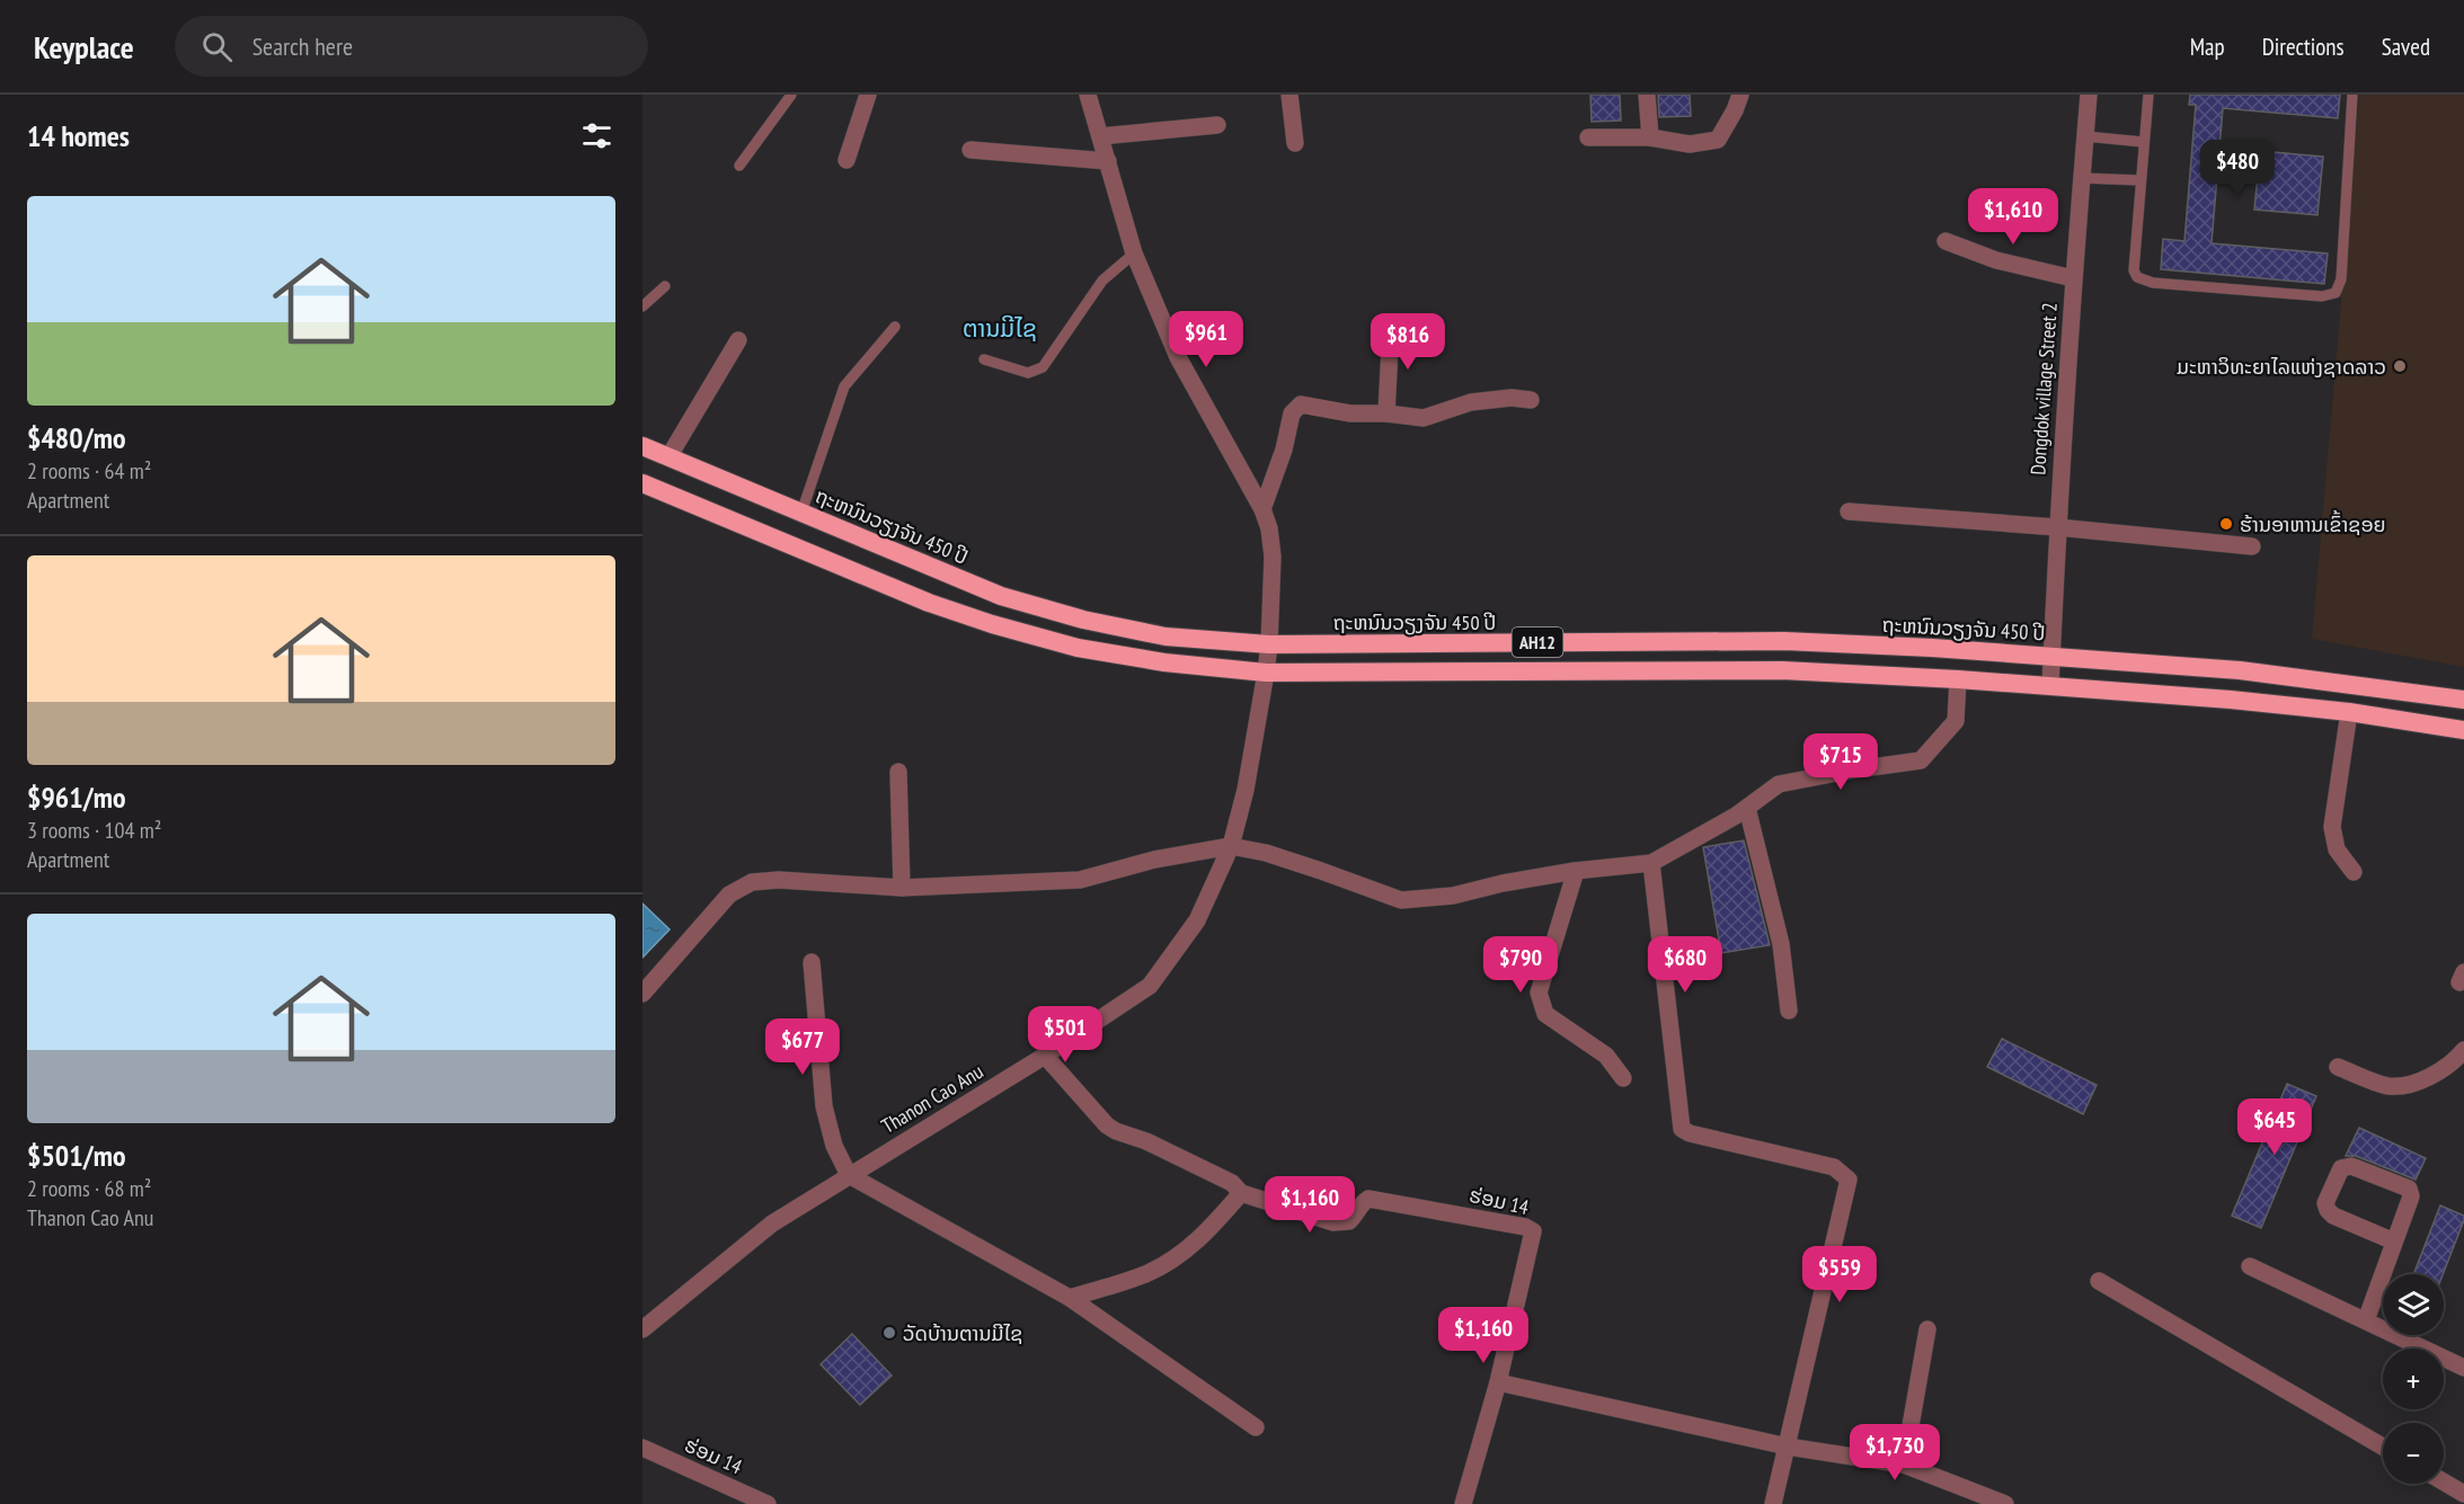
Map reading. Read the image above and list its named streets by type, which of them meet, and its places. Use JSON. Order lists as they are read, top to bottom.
{
  "streets": {
    "highway": ["ຖະຫນົນວຽງຈັນ 450 ປີ", "AH12"],
    "street": ["Dongdok village Street 2", "Thanon Cao Anu", "ຮ່ອມ 14"]
  },
  "crossings": [
    ["Dongdok village Street 2", "ຖະຫນົນວຽງຈັນ 450 ປີ"],
    ["Dongdok village Street 2", "AH12"],
    ["ຖະຫນົນວຽງຈັນ 450 ປີ", "Thanon Cao Anu"],
    ["AH12", "Thanon Cao Anu"]
  ],
  "districts": ["ຕານມີໄຊ"],
  "places": ["ມະຫາວິທະຍາໄລແຫ່ງຊາດລາວ", "ຮ້ານອາຫານເຂົ້າຊອຍ", "ວັດບ້ານຕານມີໄຊ"],
  "page": {
    "header": "Keyplace",
    "search": "Search here",
    "nav": ["Map", "Directions", "Saved"],
    "heading": "14 homes",
    "price": [
      "$480",
      "$1,610",
      "$961",
      "$816",
      "$715",
      "$790",
      "$680",
      "$501",
      "$677",
      "$645",
      "$1,160",
      "$559",
      "$1,160",
      "$1,730"
    ],
    "list": [
      {
        "name": "$480/mo",
        "note": "2 rooms · 64 m² · Apartment"
      },
      {
        "name": "$961/mo",
        "note": "3 rooms · 104 m² · Apartment"
      },
      {
        "name": "$501/mo",
        "note": "2 rooms · 68 m² · Thanon Cao Anu"
      }
    ],
    "map_buttons": ["+", "−"]
  }
}
